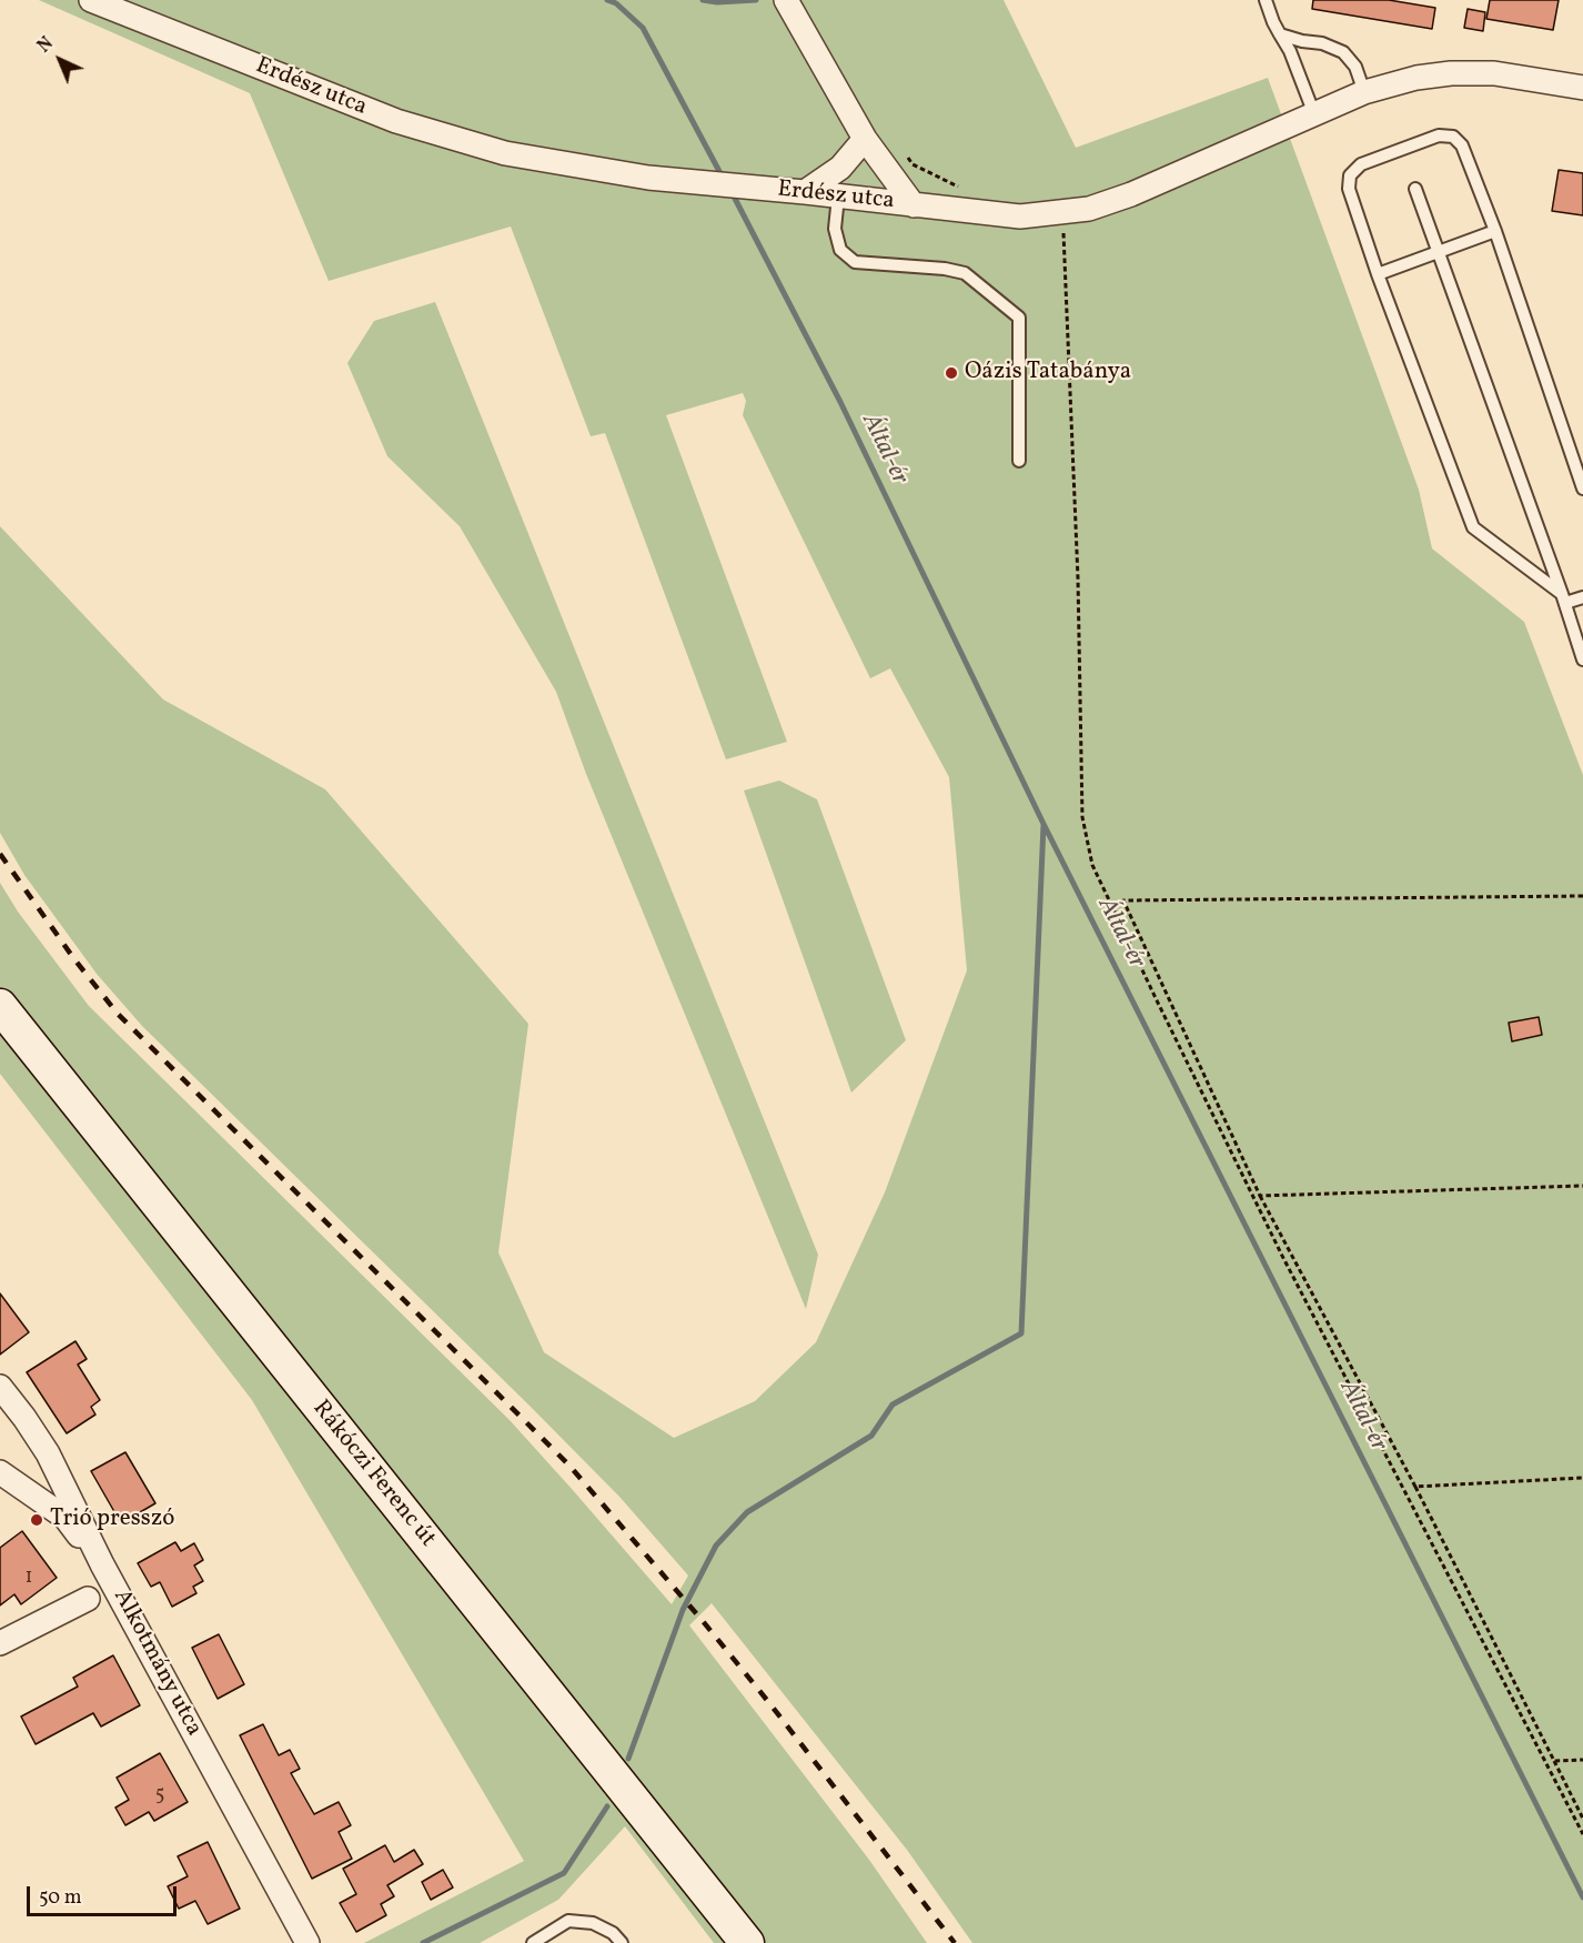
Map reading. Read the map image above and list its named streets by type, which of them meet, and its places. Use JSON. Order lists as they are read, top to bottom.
{
  "streets": {
    "main road": ["Rákóczi Ferenc út"],
    "street": ["Erdész utca", "Alkotmány utca"]
  },
  "water": ["Által-ér"],
  "places": ["Oázis Tatabánya", "Trió presszó"],
  "house_numbers": ["1", "5"],
  "scale_bar": "50 m",
  "north": "top left"
}
